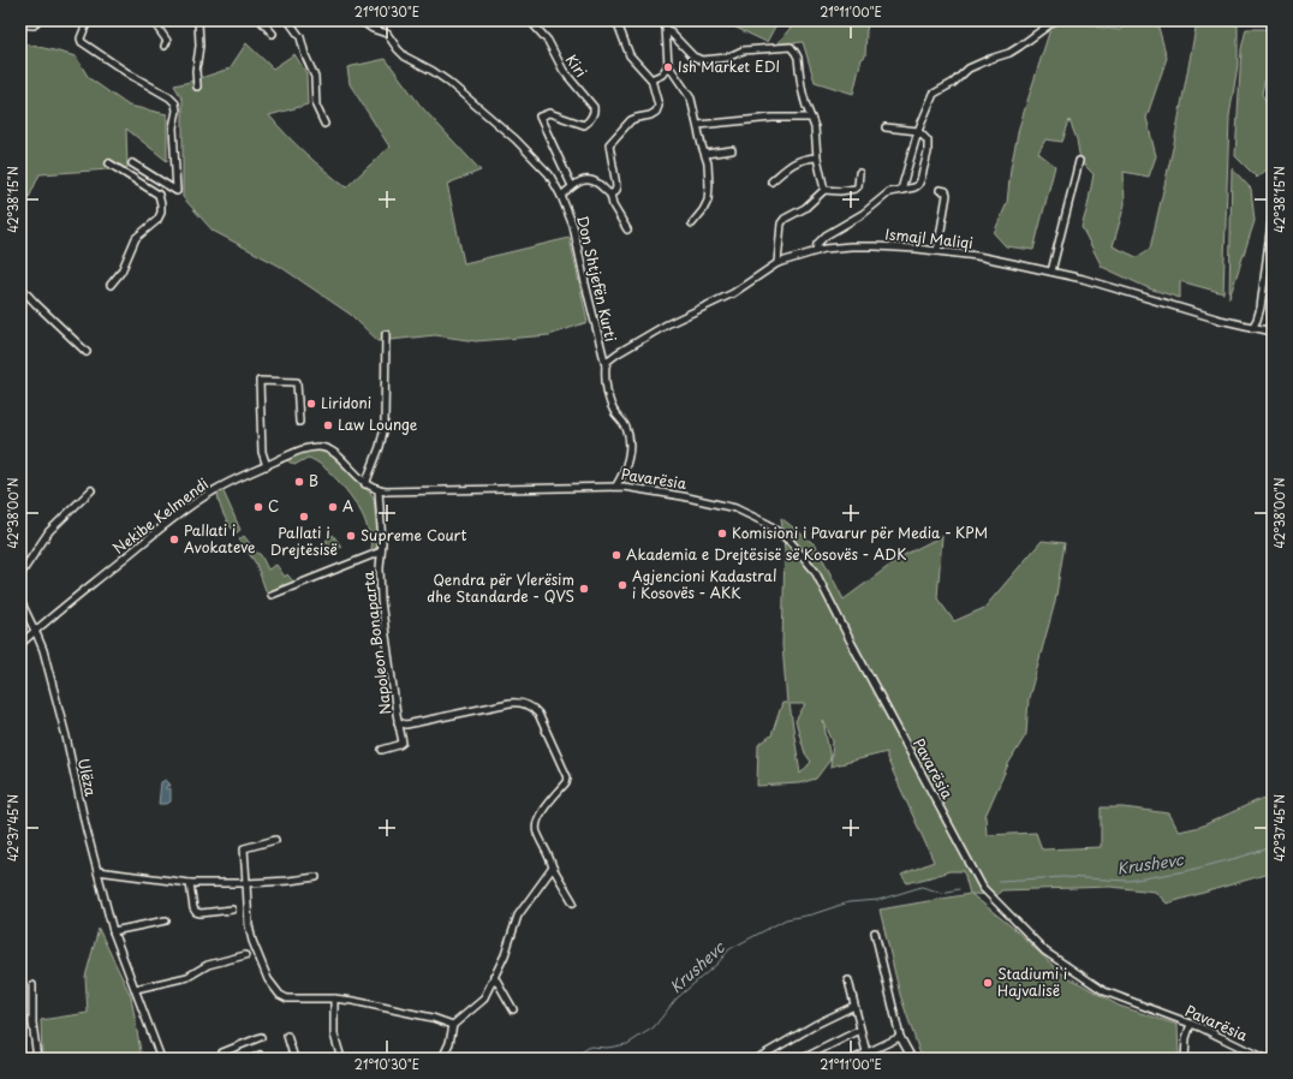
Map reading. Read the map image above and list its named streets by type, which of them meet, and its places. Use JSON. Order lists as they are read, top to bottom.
{
  "streets": {
    "street": [
      "Kiri",
      "Ismajl Maliqi",
      "Don Shtjefën Kurti",
      "Pavarësia",
      "Nekibe Kelmendi",
      "Napoleon Bonaparta",
      "Ulëza"
    ]
  },
  "crossings": [
    ["Ismajl Maliqi", "Don Shtjefën Kurti"],
    ["Don Shtjefën Kurti", "Pavarësia"],
    ["Pavarësia", "Nekibe Kelmendi"],
    ["Nekibe Kelmendi", "Napoleon Bonaparta"],
    ["Nekibe Kelmendi", "Ulëza"]
  ],
  "water": ["Krushevc"],
  "places": [
    "Ish Market EDI",
    "Liridoni",
    "Law Lounge",
    "B",
    "C",
    "A",
    "Pallati i Drejtësisë",
    "Komisioni i Pavarur për Media - KPM",
    "Supreme Court",
    "Pallati i Avokateve",
    "Akademia e Drejtësisë së Kosovës - ADK",
    "Agjencioni Kadastral i Kosovës - AKK",
    "Qendra për Vlerësim dhe Standarde - QVS",
    "Stadiumi i Hajvalisë"
  ],
  "coordinates": [
    "21°10'30\"E",
    "21°11'00\"E",
    "42°38'15\"N",
    "42°38'00\"N",
    "42°37'45\"N"
  ]
}
